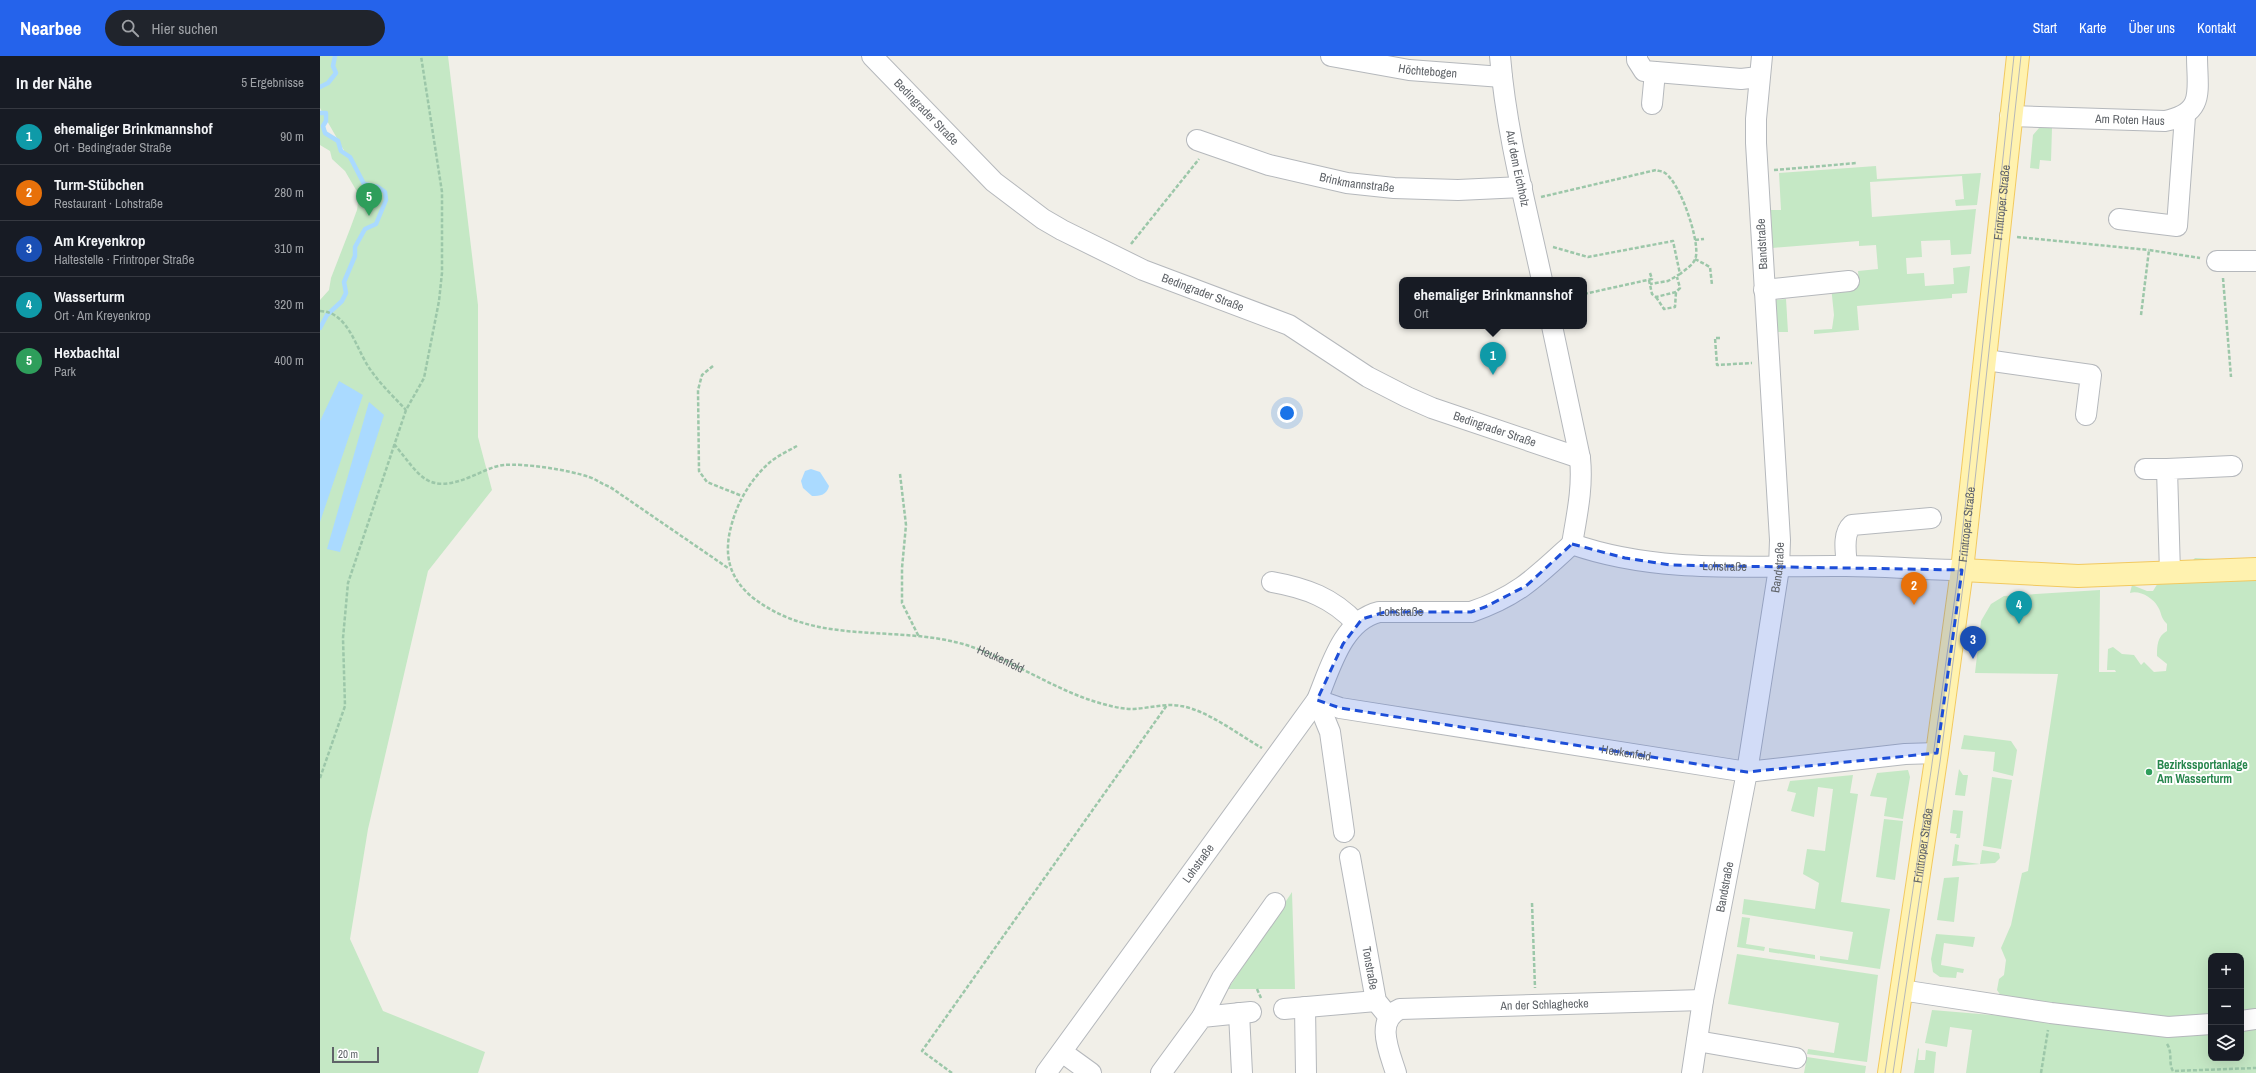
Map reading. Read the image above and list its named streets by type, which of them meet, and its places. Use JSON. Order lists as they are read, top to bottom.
{
  "streets": {
    "main road": ["Frintroper Straße"],
    "street": [
      "Höchtebogen",
      "Bedingrader Straße",
      "Am Roten Haus",
      "Auf dem Eichholz",
      "Brinkmannstraße",
      "Bandstraße",
      "Lohstraße",
      "Heukenfeld",
      "Tonstraße",
      "An der Schlaghecke"
    ]
  },
  "crossings": [
    ["Höchtebogen", "Auf dem Eichholz"],
    ["Am Roten Haus", "Frintroper Straße"],
    ["Auf dem Eichholz", "Brinkmannstraße"],
    ["Frintroper Straße", "Lohstraße"],
    ["Frintroper Straße", "Heukenfeld"],
    ["Bandstraße", "Lohstraße"],
    ["Bandstraße", "Heukenfeld"],
    ["Bandstraße", "An der Schlaghecke"],
    ["Lohstraße", "Heukenfeld"],
    ["Tonstraße", "An der Schlaghecke"]
  ],
  "places": ["Bezirkssportanlage Am Wasserturm"],
  "scale_bar": "20 m",
  "page": {
    "header": "Nearbee",
    "search": "Hier suchen",
    "nav": [
      "Start",
      "Karte",
      "Über uns",
      "Kontakt"
    ],
    "heading": ["In der Nähe", "5 Ergebnisse"],
    "list": [
      {
        "mark": "1",
        "name": "ehemaliger Brinkmannshof",
        "note": "Ort · Bedingrader Straße",
        "value": "90 m"
      },
      {
        "mark": "2",
        "name": "Turm-Stübchen",
        "note": "Restaurant · Lohstraße",
        "value": "280 m"
      },
      {
        "mark": "3",
        "name": "Am Kreyenkrop",
        "note": "Haltestelle · Frintroper Straße",
        "value": "310 m"
      },
      {
        "mark": "4",
        "name": "Wasserturm",
        "note": "Ort · Am Kreyenkrop",
        "value": "320 m"
      },
      {
        "mark": "5",
        "name": "Hexbachtal",
        "note": "Park",
        "value": "400 m"
      }
    ],
    "pins": [
      "5",
      "1",
      "2",
      "4",
      "3"
    ],
    "popup": ["ehemaliger Brinkmannshof", "Ort"],
    "map_buttons": ["+", "−"],
    "scale": "20 m"
  }
}
